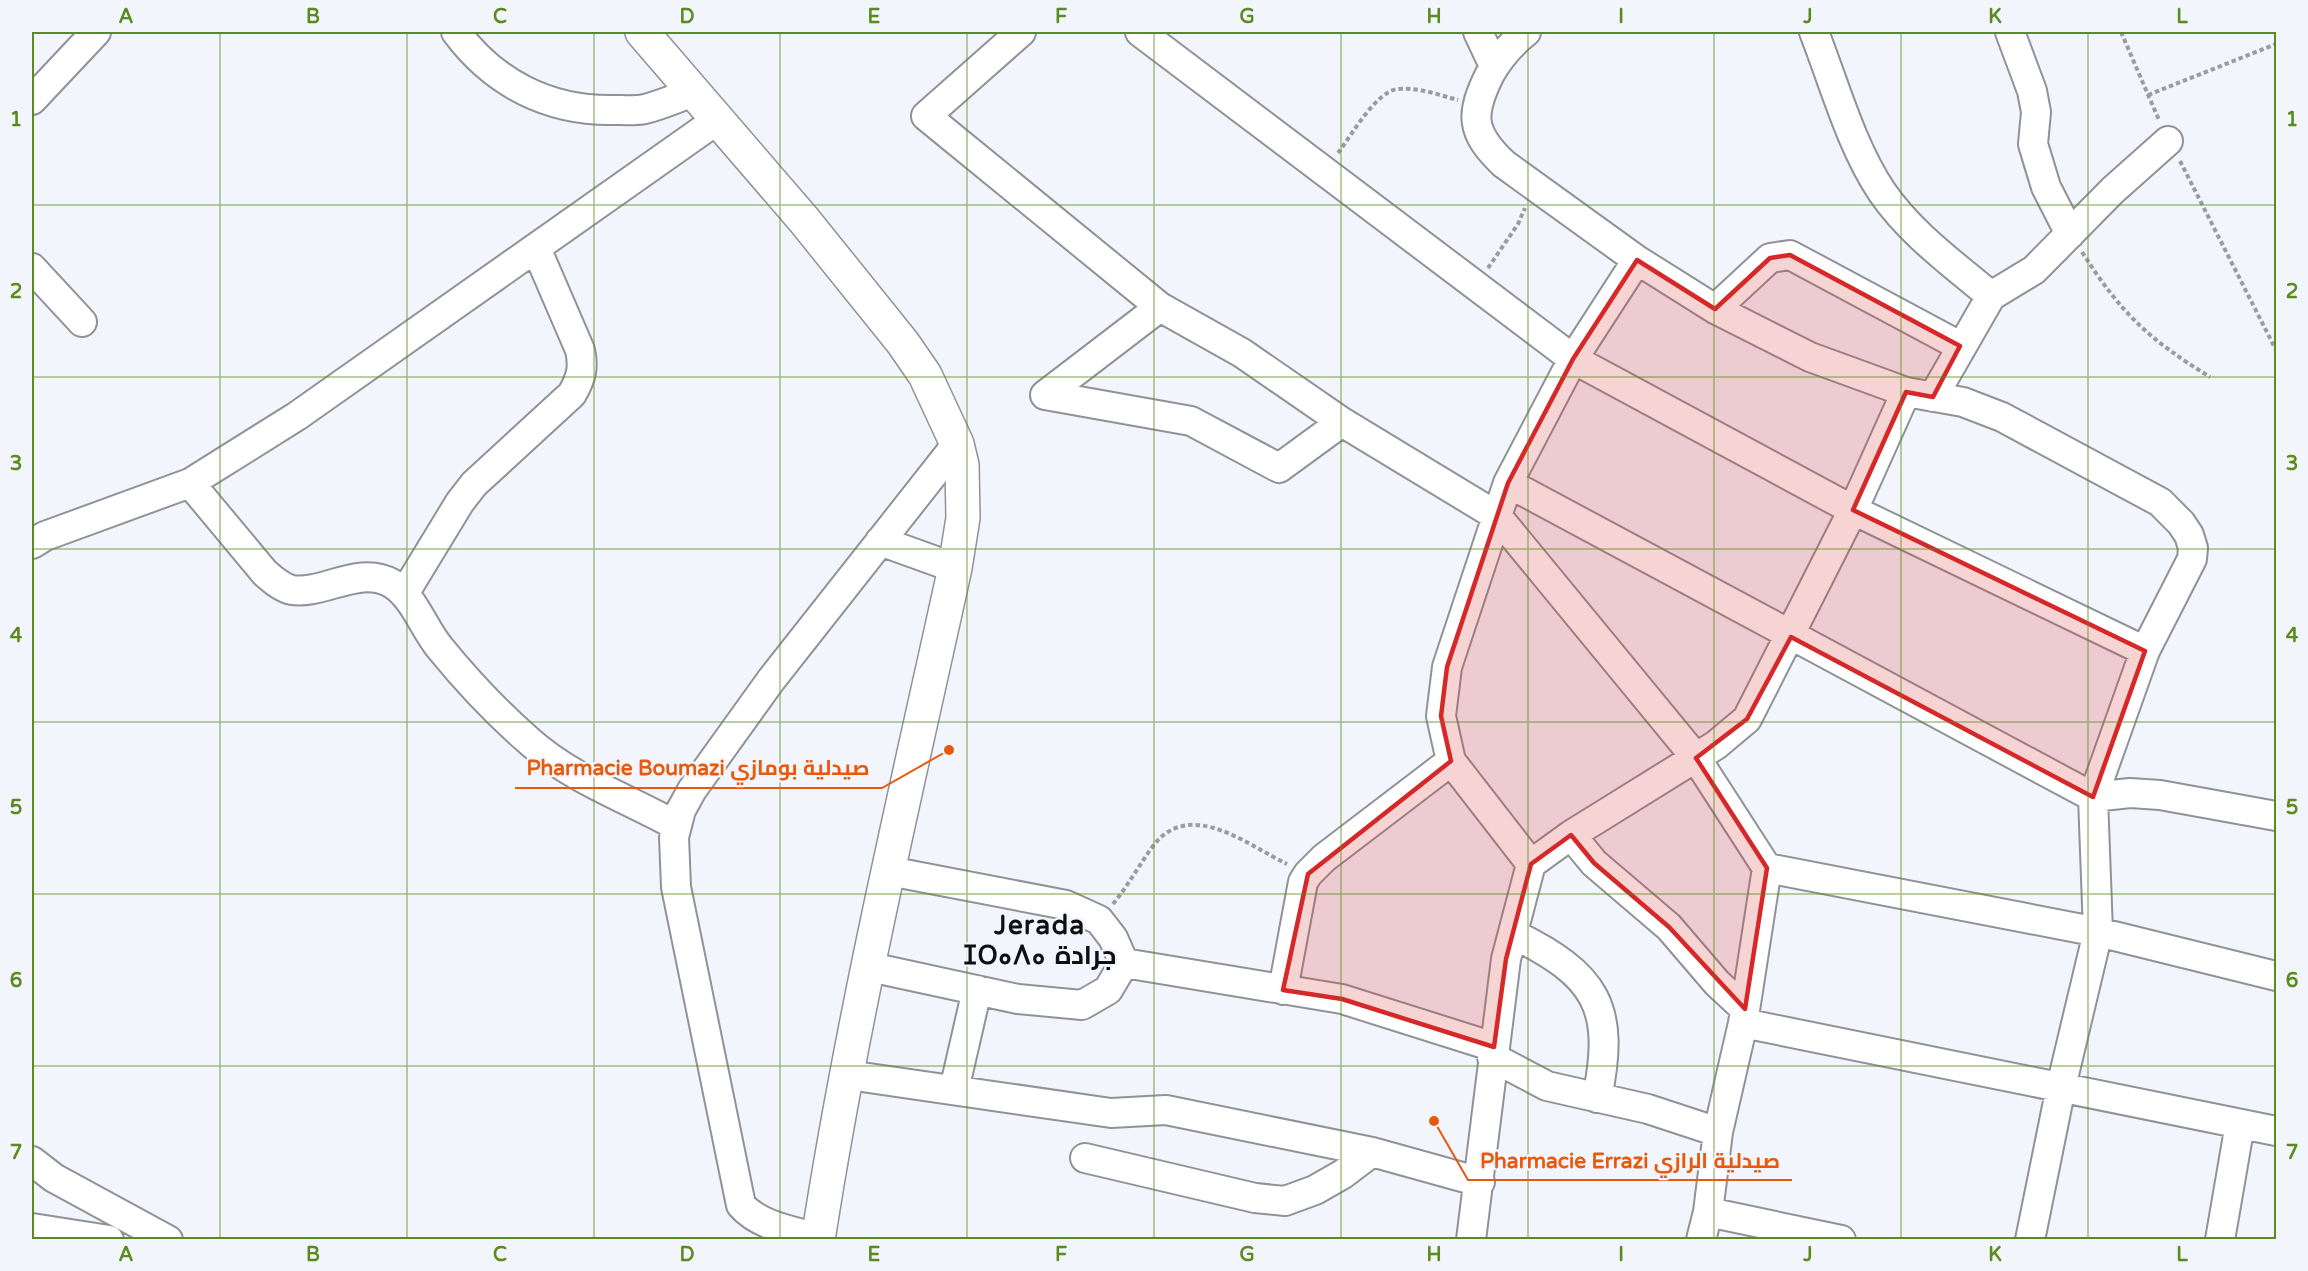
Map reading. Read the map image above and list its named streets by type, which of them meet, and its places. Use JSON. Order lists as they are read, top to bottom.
{
  "districts": ["Jerada ⵊⵔⴰⴷⴰ جرادة"],
  "places": ["Pharmacie Boumazi صيدلية بومازي", "Pharmacie Errazi صيدلية الرازي"],
  "grid": {
    "columns": [
      "A",
      "B",
      "C",
      "D",
      "E",
      "F",
      "G",
      "H",
      "I",
      "J",
      "K",
      "L"
    ],
    "rows": [
      "1",
      "2",
      "3",
      "4",
      "5",
      "6",
      "7"
    ]
  }
}
